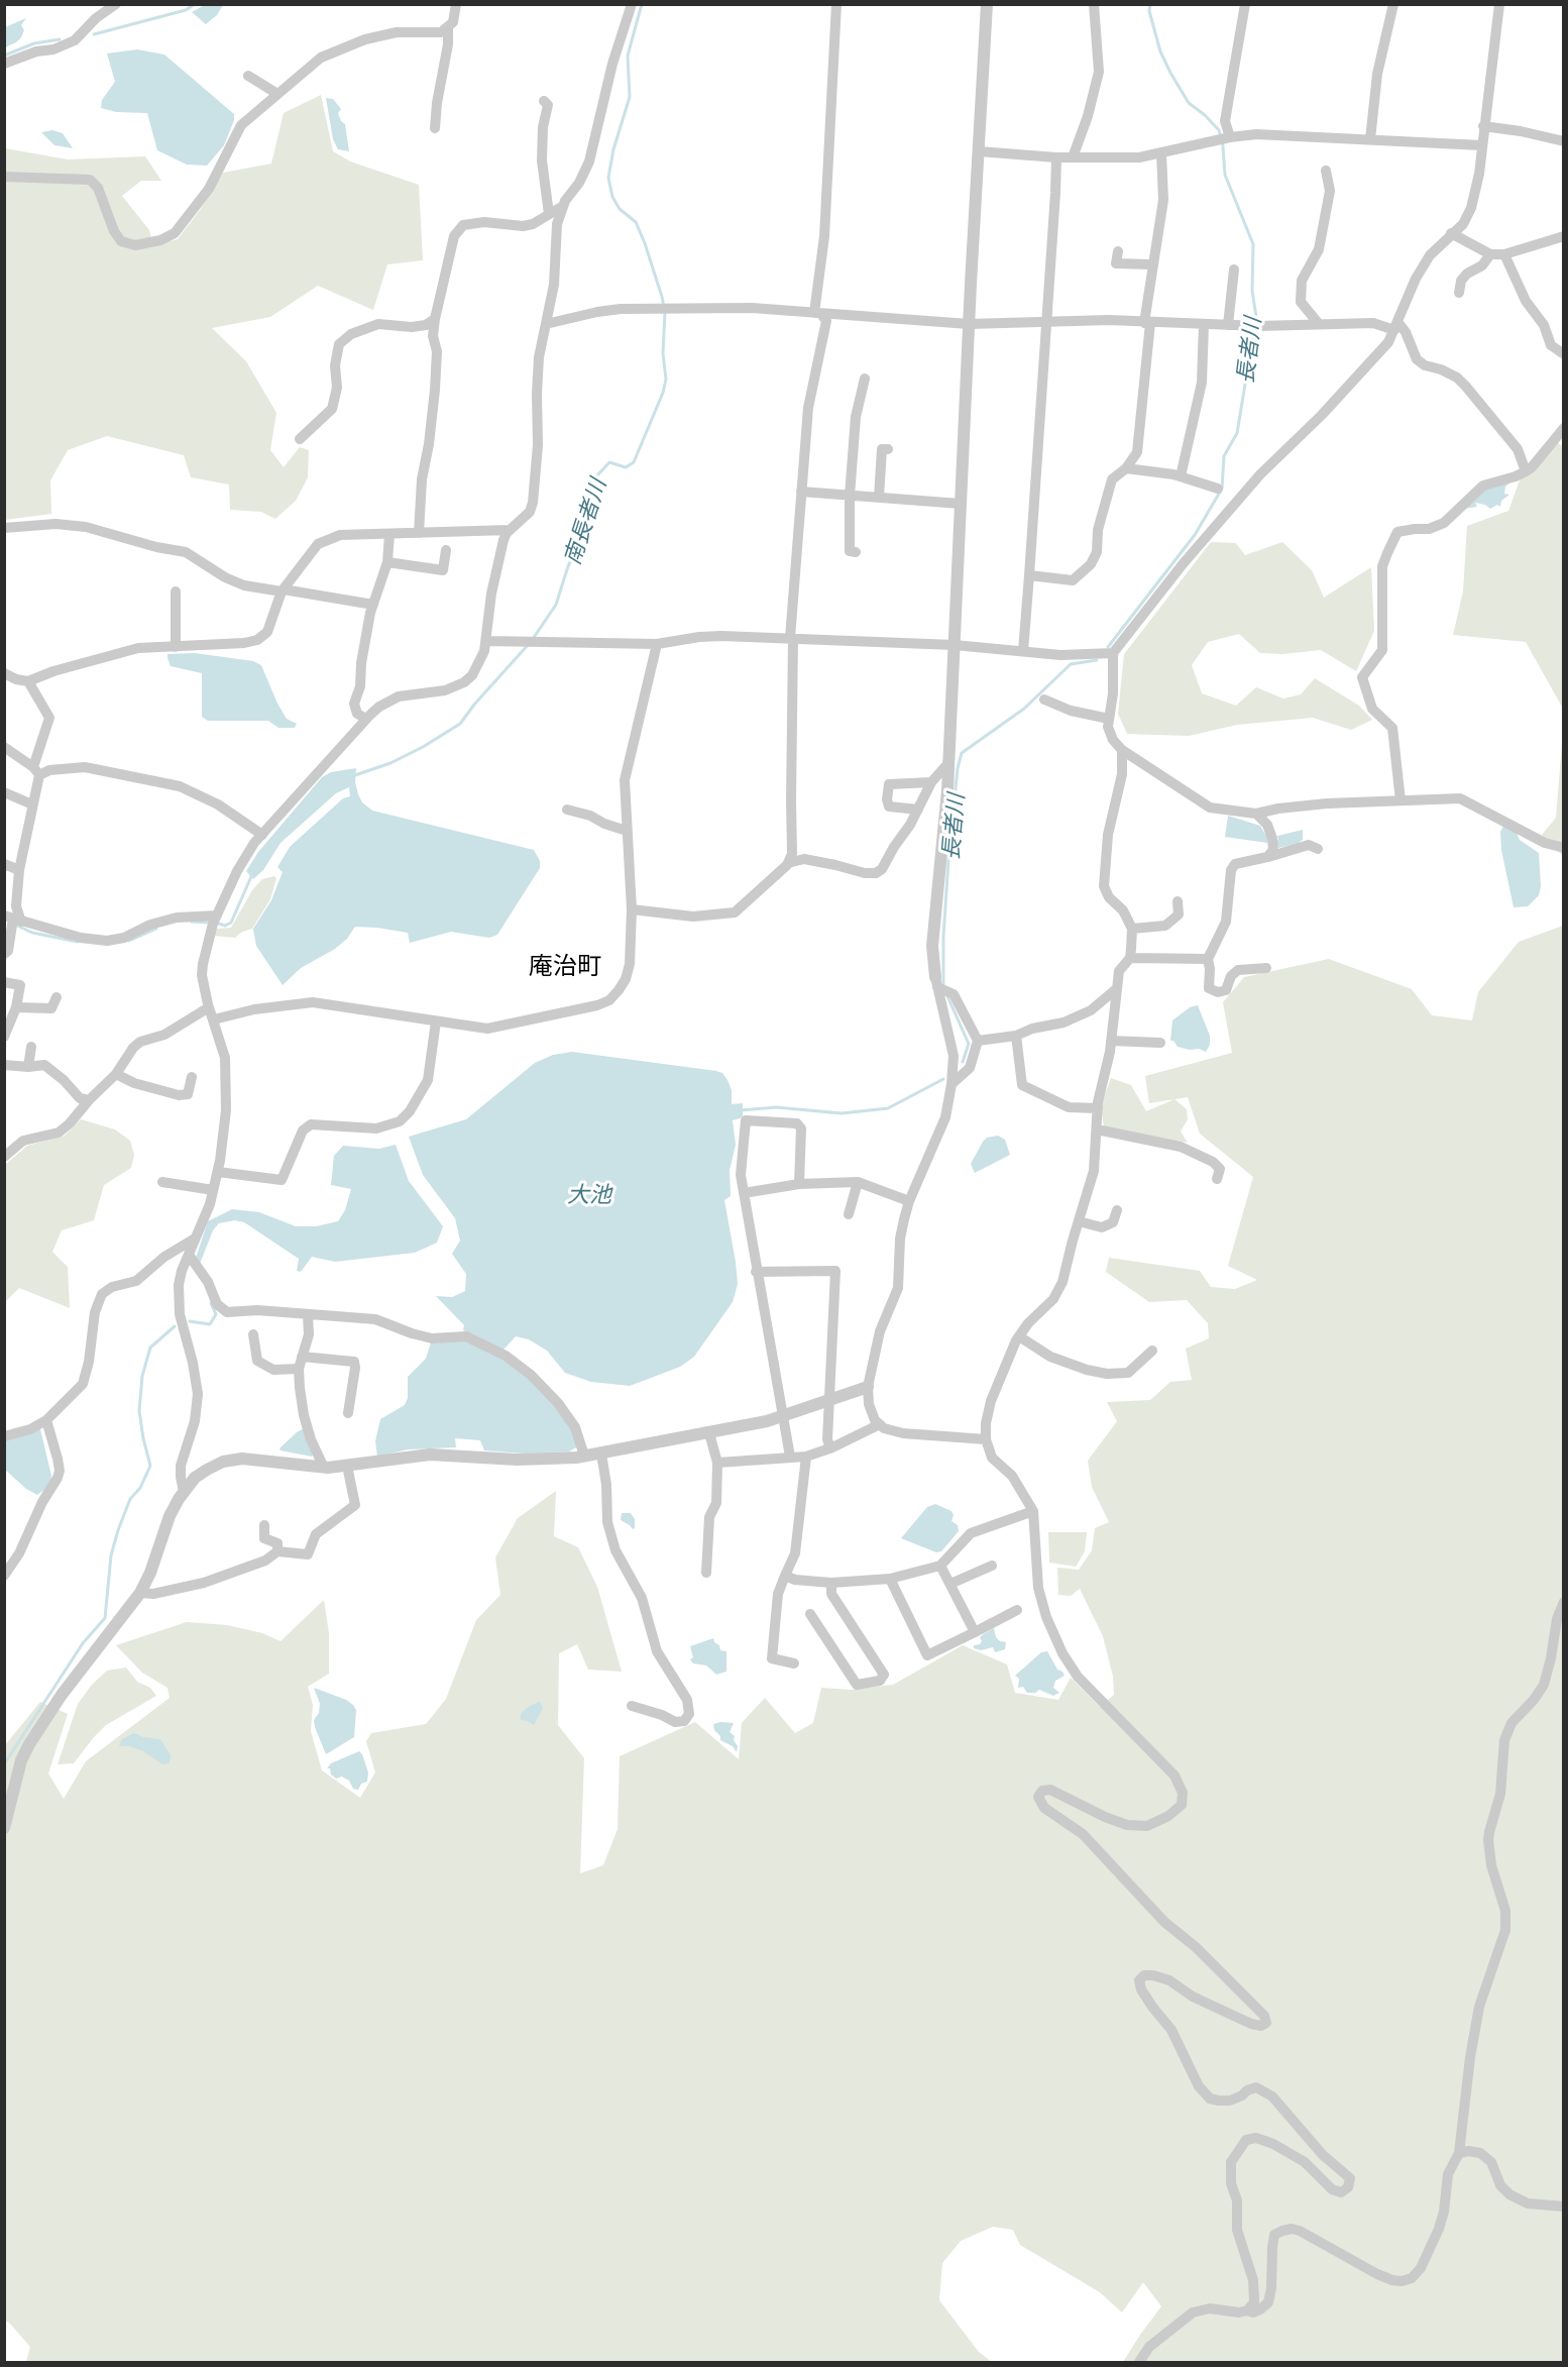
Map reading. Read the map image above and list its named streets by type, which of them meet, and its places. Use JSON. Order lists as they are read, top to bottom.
{
  "districts": ["庵治町"],
  "water": ["長者川", "南長者川", "大池"]
}
